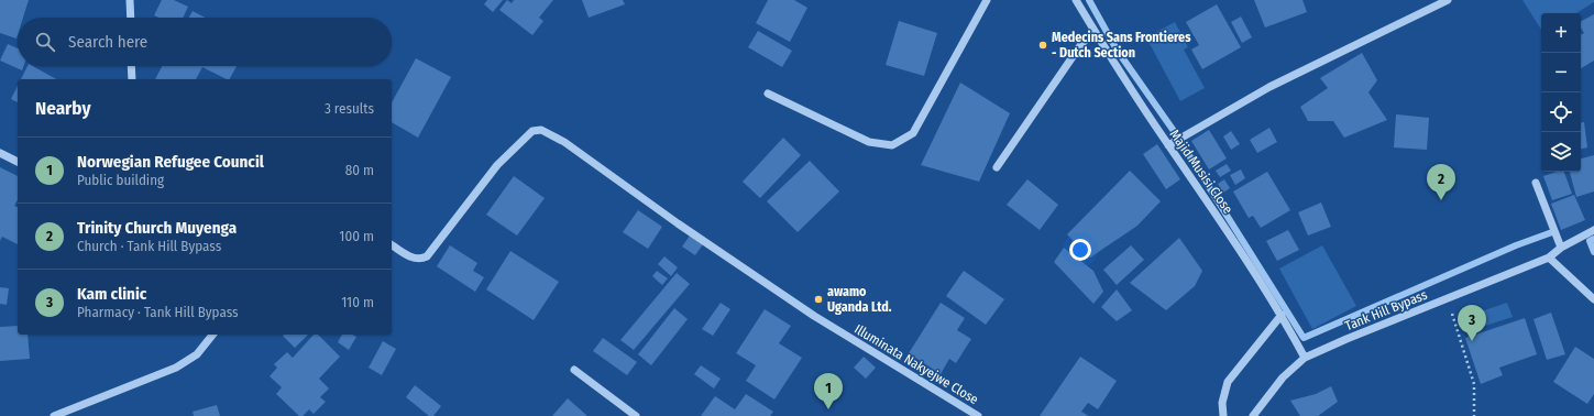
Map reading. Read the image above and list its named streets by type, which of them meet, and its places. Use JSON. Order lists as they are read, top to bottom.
{
  "streets": {
    "street": ["Majid Musisi Close", "Tank Hill Bypass", "Illuminata Nakyejwe Close"]
  },
  "crossings": [
    ["Majid Musisi Close", "Tank Hill Bypass"]
  ],
  "places": ["Medecins Sans Frontieres - Dutch Section", "awamo Uganda Ltd."],
  "page": {
    "map_buttons": ["+", "−"],
    "search": "Search here",
    "heading": ["Nearby", "3 results"],
    "list": [
      {
        "mark": "1",
        "name": "Norwegian Refugee Council",
        "note": "Public building",
        "value": "80 m"
      },
      {
        "mark": "2",
        "name": "Trinity Church Muyenga",
        "note": "Church · Tank Hill Bypass",
        "value": "100 m"
      },
      {
        "mark": "3",
        "name": "Kam clinic",
        "note": "Pharmacy · Tank Hill Bypass",
        "value": "110 m"
      }
    ],
    "pins": ["2", "3", "1"]
  }
}
